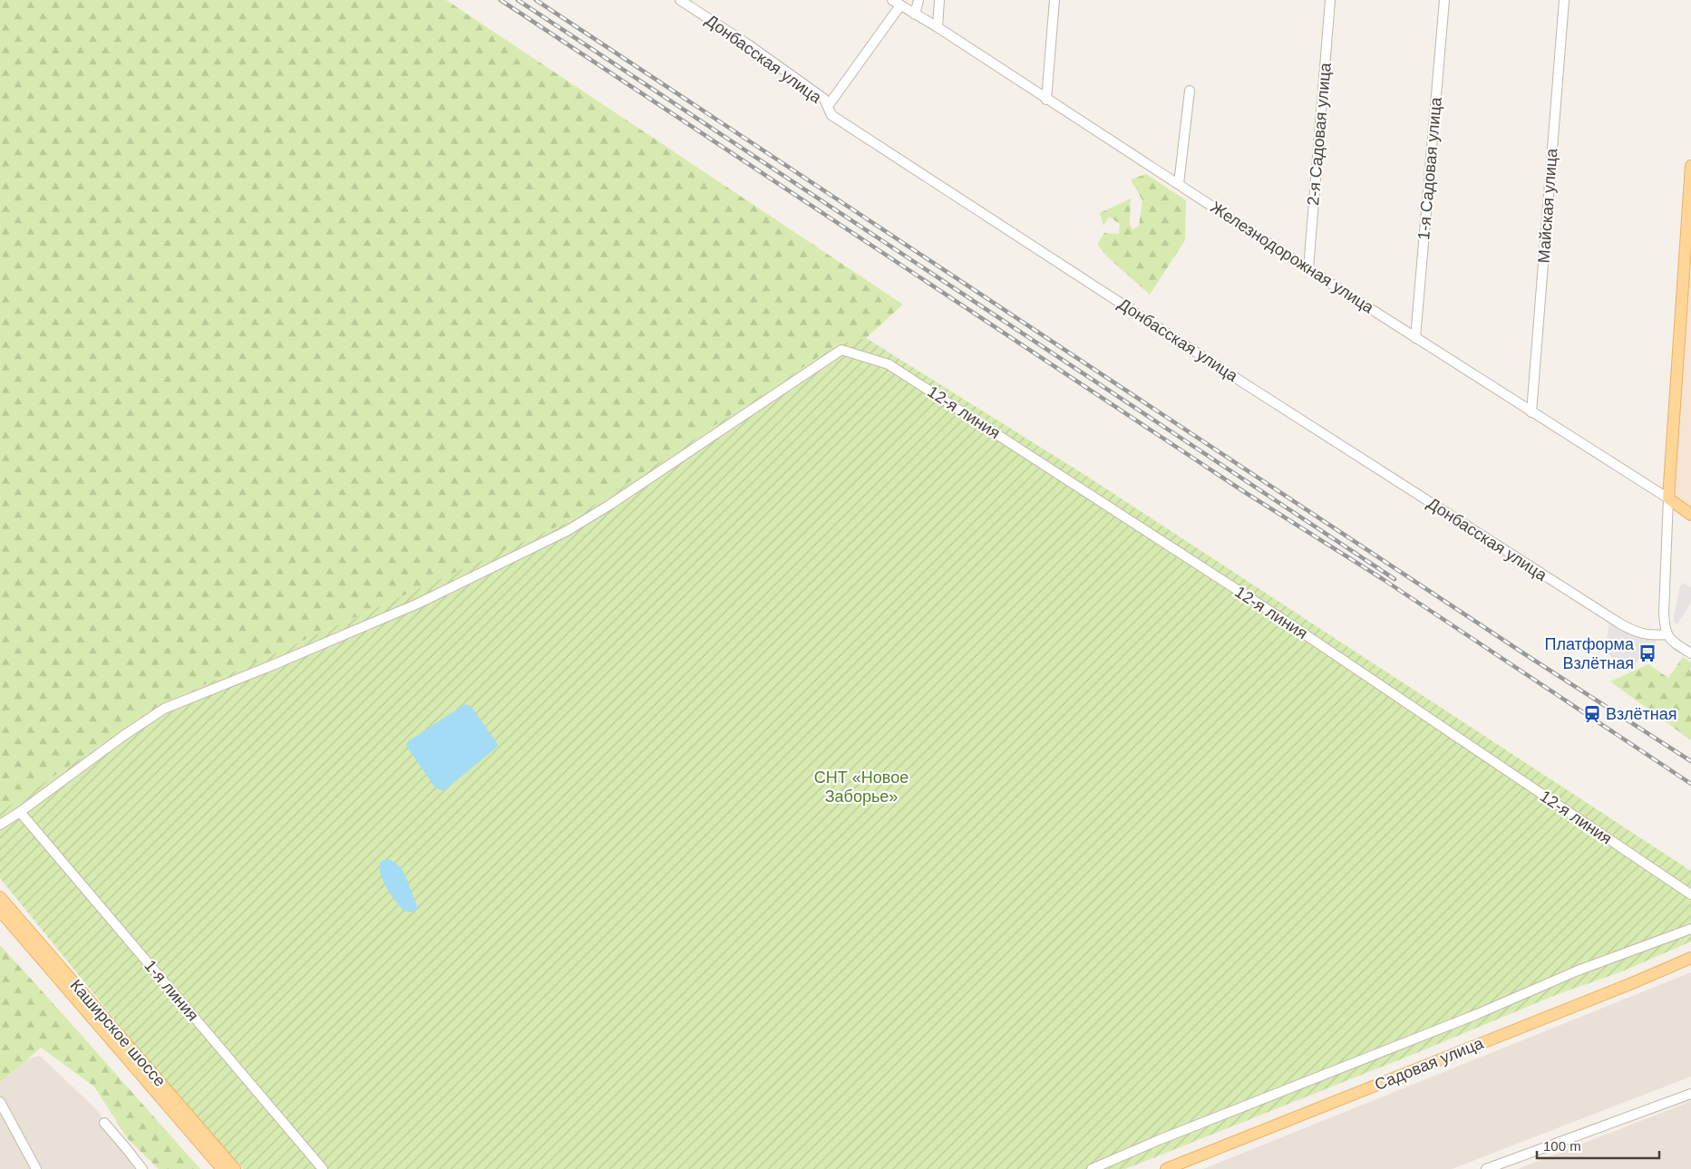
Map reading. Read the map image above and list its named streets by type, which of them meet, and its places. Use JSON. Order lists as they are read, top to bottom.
{
  "streets": {
    "main road": ["Железнодорожная улица", "Каширское шоссе", "Садовая улица"],
    "street": [
      "Донбасская улица",
      "2-я Садовая улица",
      "1-я Садовая улица",
      "Майская улица",
      "12-я линия",
      "1-я линия"
    ]
  },
  "crossings": [
    ["2-я Садовая улица", "Железнодорожная улица"],
    ["1-я Садовая улица", "Железнодорожная улица"],
    ["Майская улица", "Железнодорожная улица"],
    ["12-я линия", "1-я линия"]
  ],
  "parks": ["СНТ «Новое Заборье»"],
  "places": {
    "bus stop": ["Платформа Взлётная"],
    "station": ["Взлётная"]
  },
  "scale_bar": "100 m"
}
